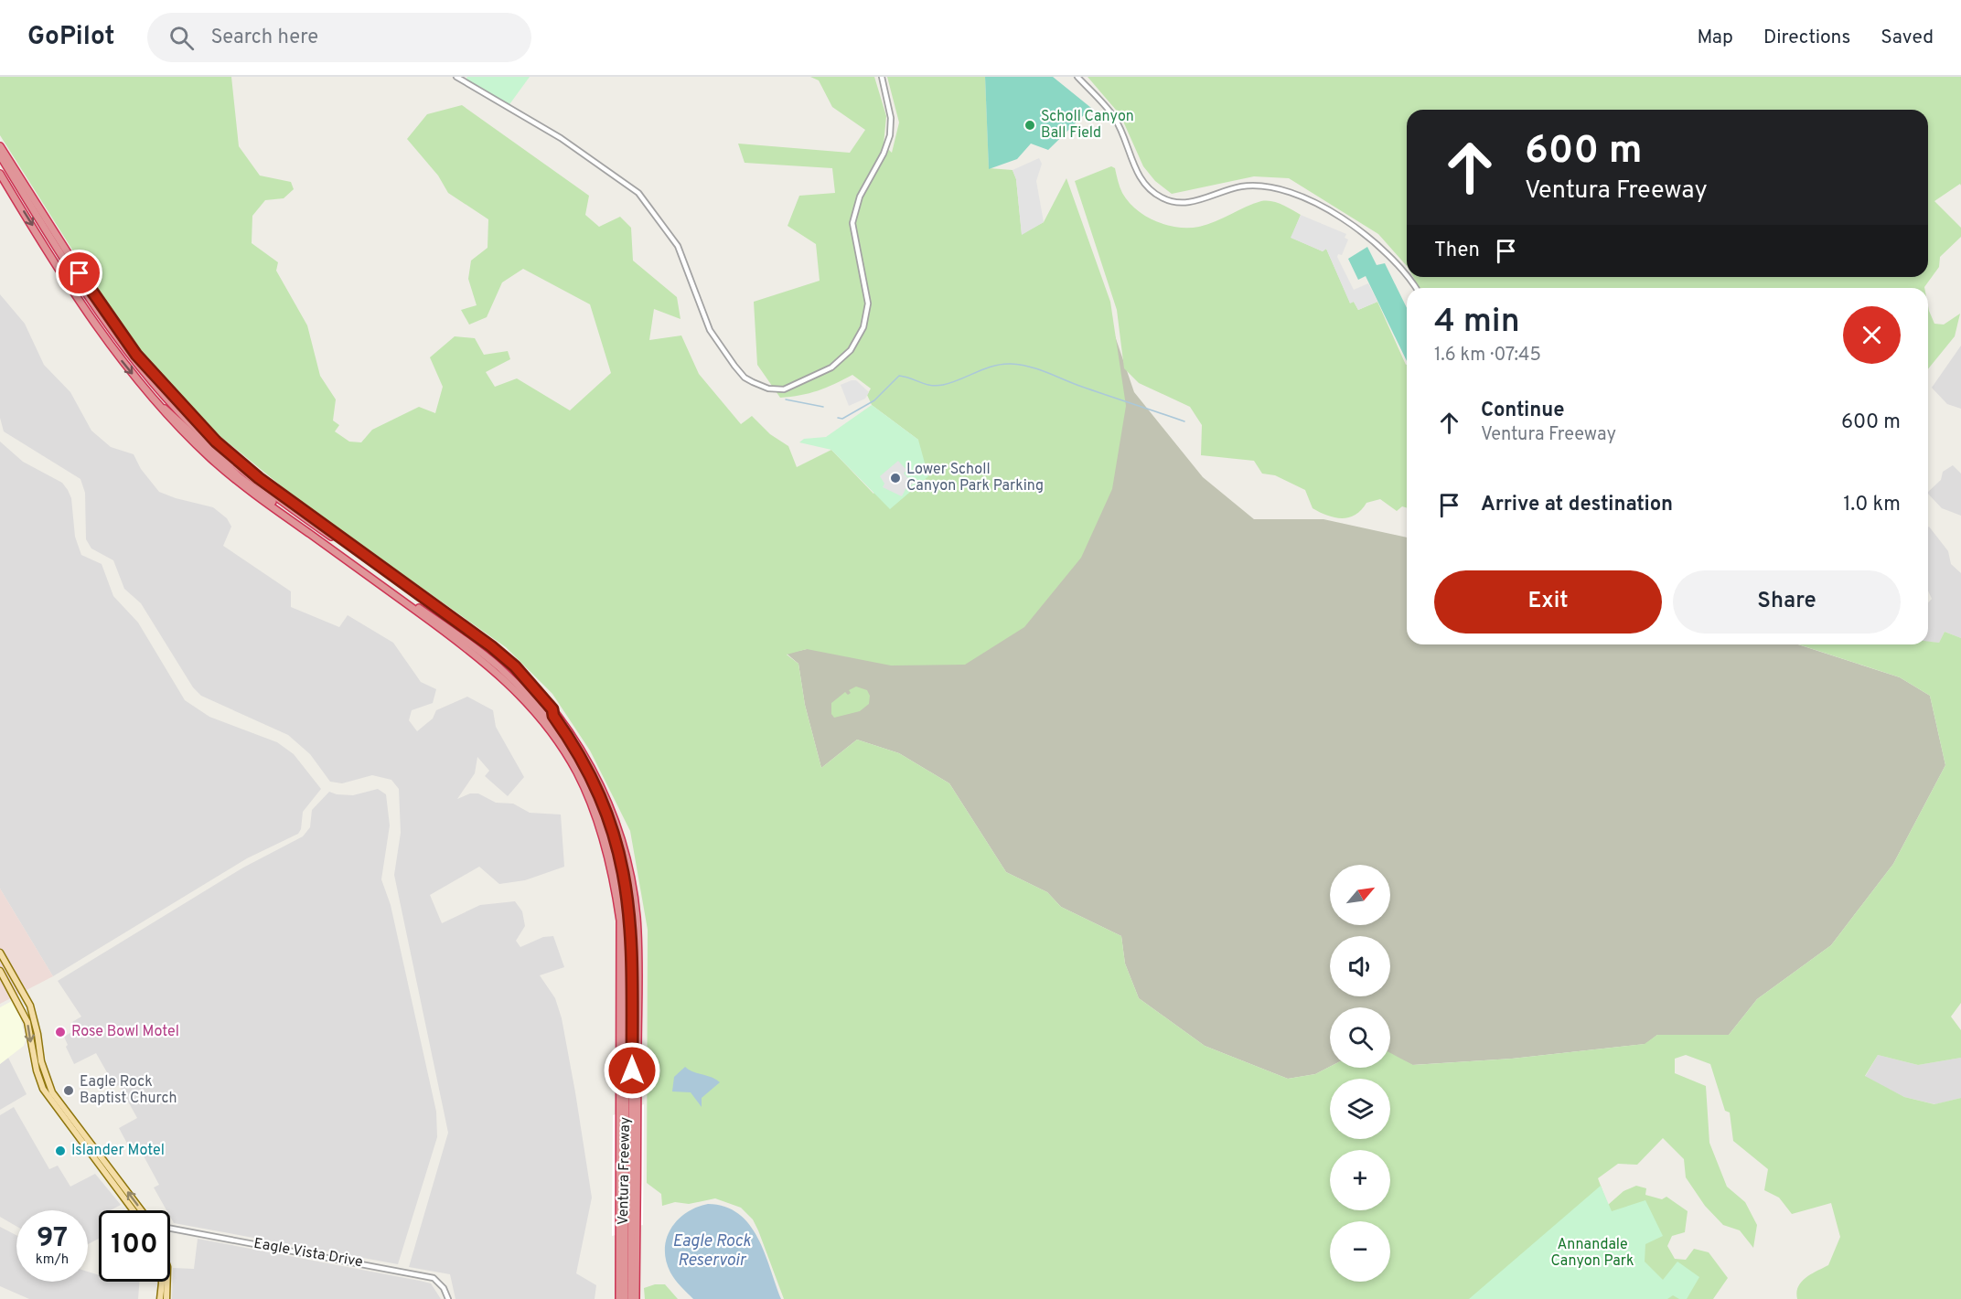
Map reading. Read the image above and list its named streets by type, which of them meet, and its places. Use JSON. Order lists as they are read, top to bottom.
{
  "streets": {
    "highway": ["Ventura Freeway"],
    "street": ["Eagle Vista Drive"]
  },
  "water": ["Eagle Rock Reservoir"],
  "parks": ["Annandale Canyon Park"],
  "places": [
    "Scholl Canyon Ball Field",
    "Lower Scholl Canyon Park Parking",
    "Rose Bowl Motel",
    "Eagle Rock Baptist Church",
    "Islander Motel"
  ],
  "north": "top right",
  "page": {
    "header": "GoPilot",
    "search": "Search here",
    "nav": ["Map", "Directions", "Saved"],
    "turn": ["600 m", "Ventura Freeway"],
    "then": "Then",
    "heading": ["4 min", "1.6 km · 07:45"],
    "list": [
      {
        "name": "Continue",
        "note": "Ventura Freeway",
        "value": "600 m"
      },
      {
        "name": "Arrive at destination",
        "value": "1.0 km"
      }
    ],
    "buttons": ["Exit", "Share"],
    "map_buttons": ["+", "−"],
    "speed": "97 km/h",
    "limit": "100"
  }
}
